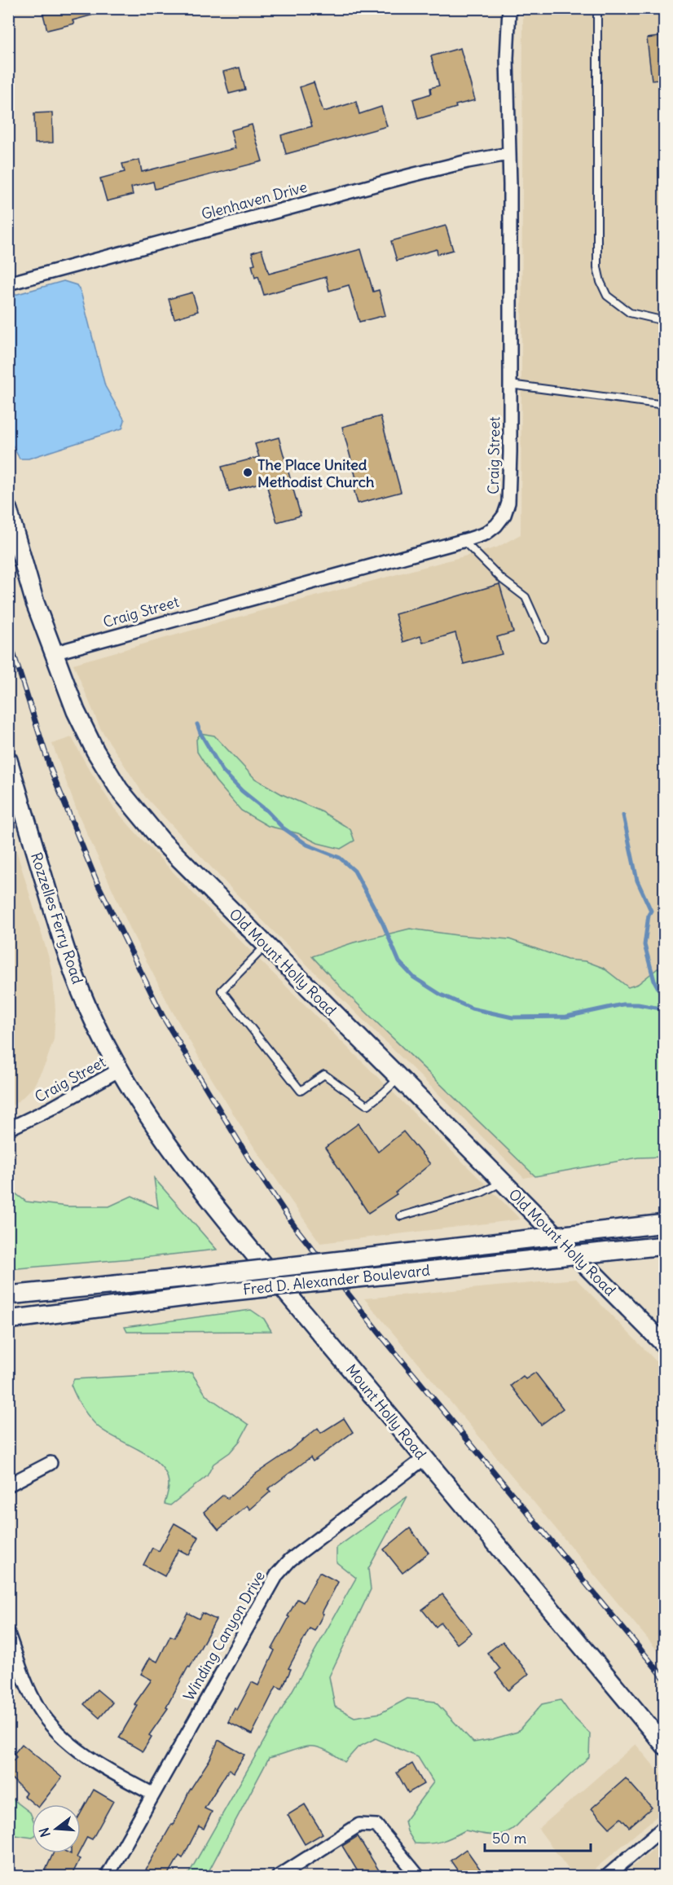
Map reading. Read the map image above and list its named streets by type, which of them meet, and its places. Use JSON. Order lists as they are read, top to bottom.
{
  "streets": {
    "street": [
      "Glenhaven Drive",
      "Craig Street",
      "Rozzelles Ferry Road",
      "Old Mount Holly Road",
      "Fred D. Alexander Boulevard",
      "Mount Holly Road",
      "Winding Canyon Drive"
    ]
  },
  "crossings": [
    ["Glenhaven Drive", "Craig Street"],
    ["Craig Street", "Rozzelles Ferry Road"],
    ["Craig Street", "Old Mount Holly Road"],
    ["Craig Street", "Mount Holly Road"],
    ["Rozzelles Ferry Road", "Mount Holly Road"],
    ["Mount Holly Road", "Winding Canyon Drive"]
  ],
  "places": ["The Place United Methodist Church"],
  "scale_bar": "50 m",
  "north": "left"
}
